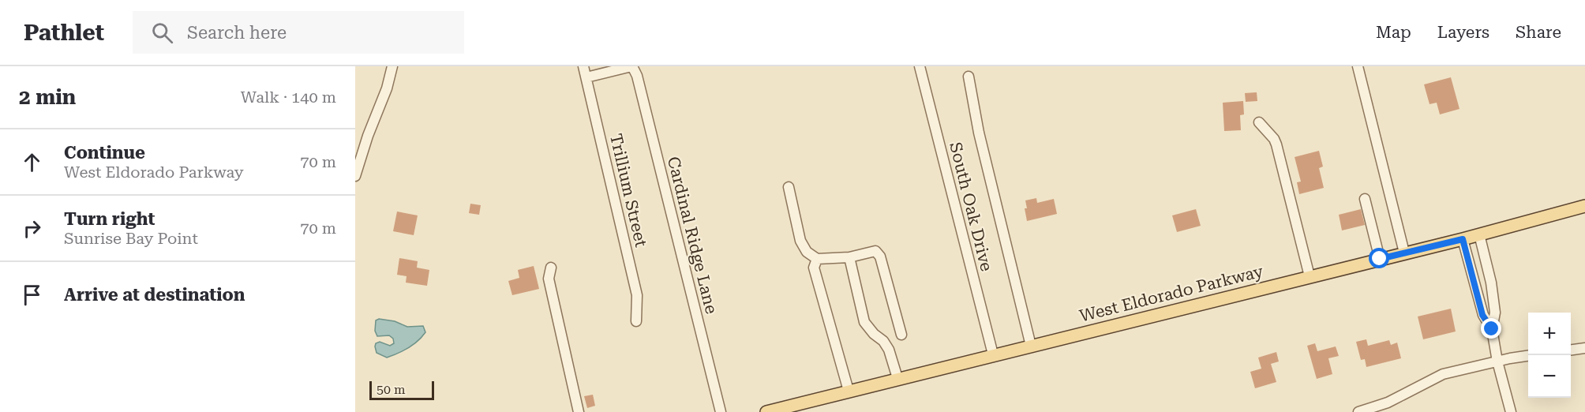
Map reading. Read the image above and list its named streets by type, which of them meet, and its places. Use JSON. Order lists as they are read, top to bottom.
{
  "streets": {
    "main road": ["West Eldorado Parkway"],
    "street": ["Trillium Street", "South Oak Drive", "Cardinal Ridge Lane"]
  },
  "crossings": [
    ["South Oak Drive", "West Eldorado Parkway"]
  ],
  "scale_bar": "50 m",
  "page": {
    "header": "Pathlet",
    "search": "Search here",
    "nav": ["Map", "Layers", "Share"],
    "heading": ["2 min", "Walk · 140 m"],
    "list": [
      ["Continue", "West Eldorado Parkway", "70 m"],
      ["Turn right", "Sunrise Bay Point", "70 m"],
      "Arrive at destination"
    ],
    "map_buttons": ["+", "−"],
    "scale": "50 m"
  }
}
